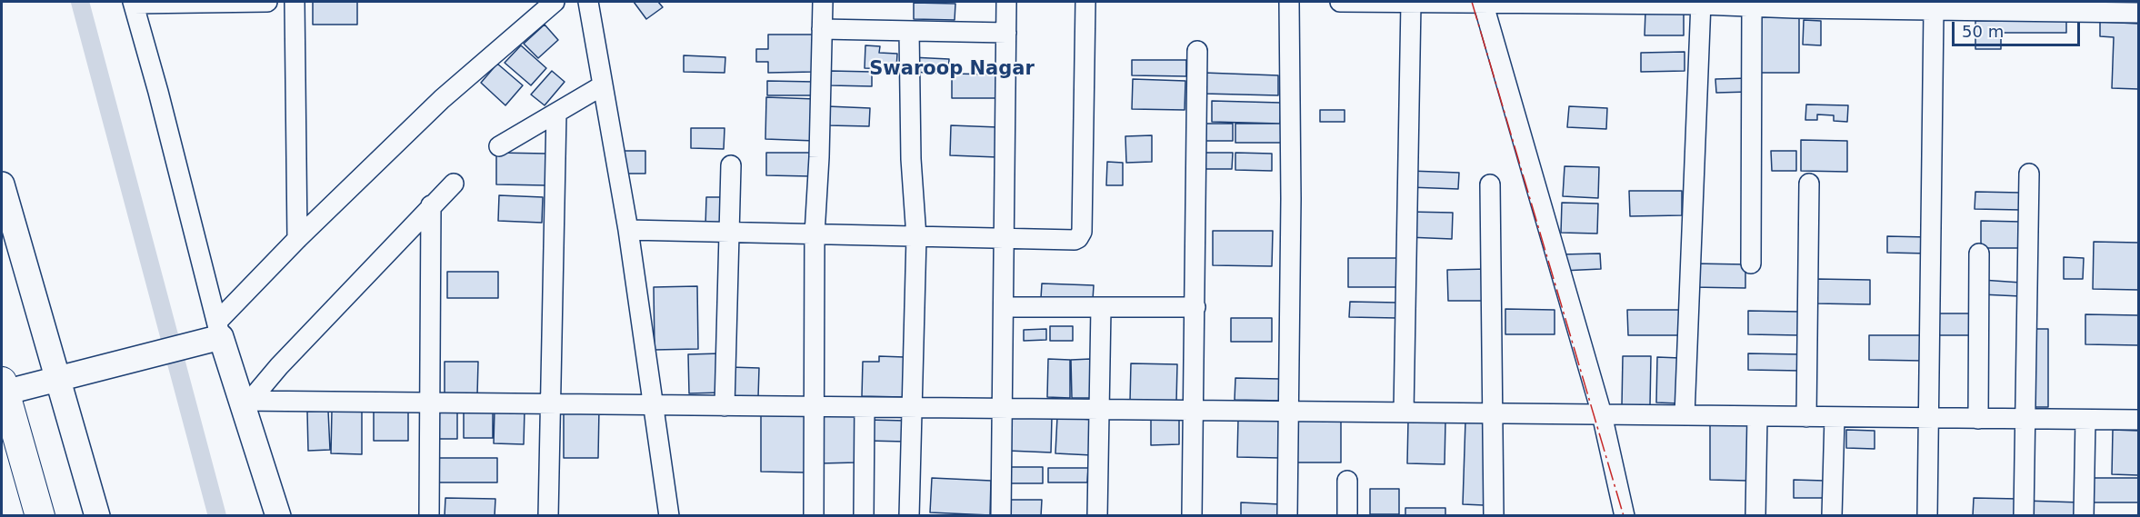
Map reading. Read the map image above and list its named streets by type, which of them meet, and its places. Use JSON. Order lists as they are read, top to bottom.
{
  "districts": ["Swaroop Nagar"],
  "scale_bar": "50 m"
}
